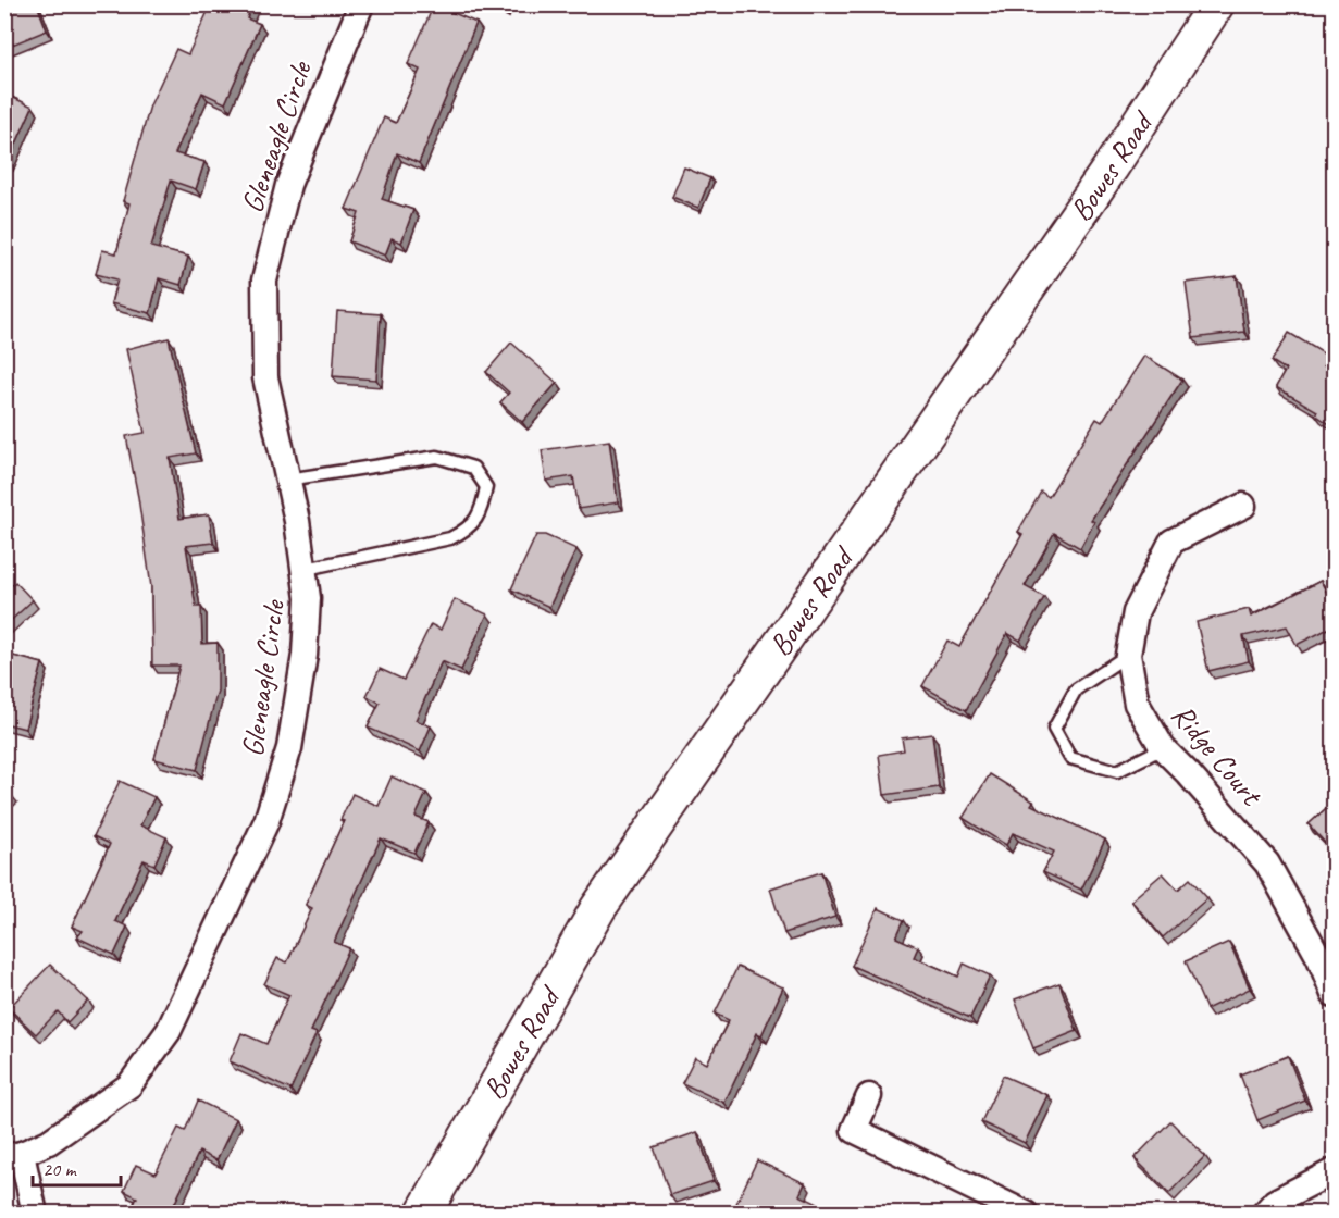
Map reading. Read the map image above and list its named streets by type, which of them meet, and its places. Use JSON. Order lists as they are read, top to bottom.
{
  "streets": {
    "main road": ["Bowes Road"],
    "street": ["Gleneagle Circle", "Ridge Court"]
  },
  "scale_bar": "20 m"
}
